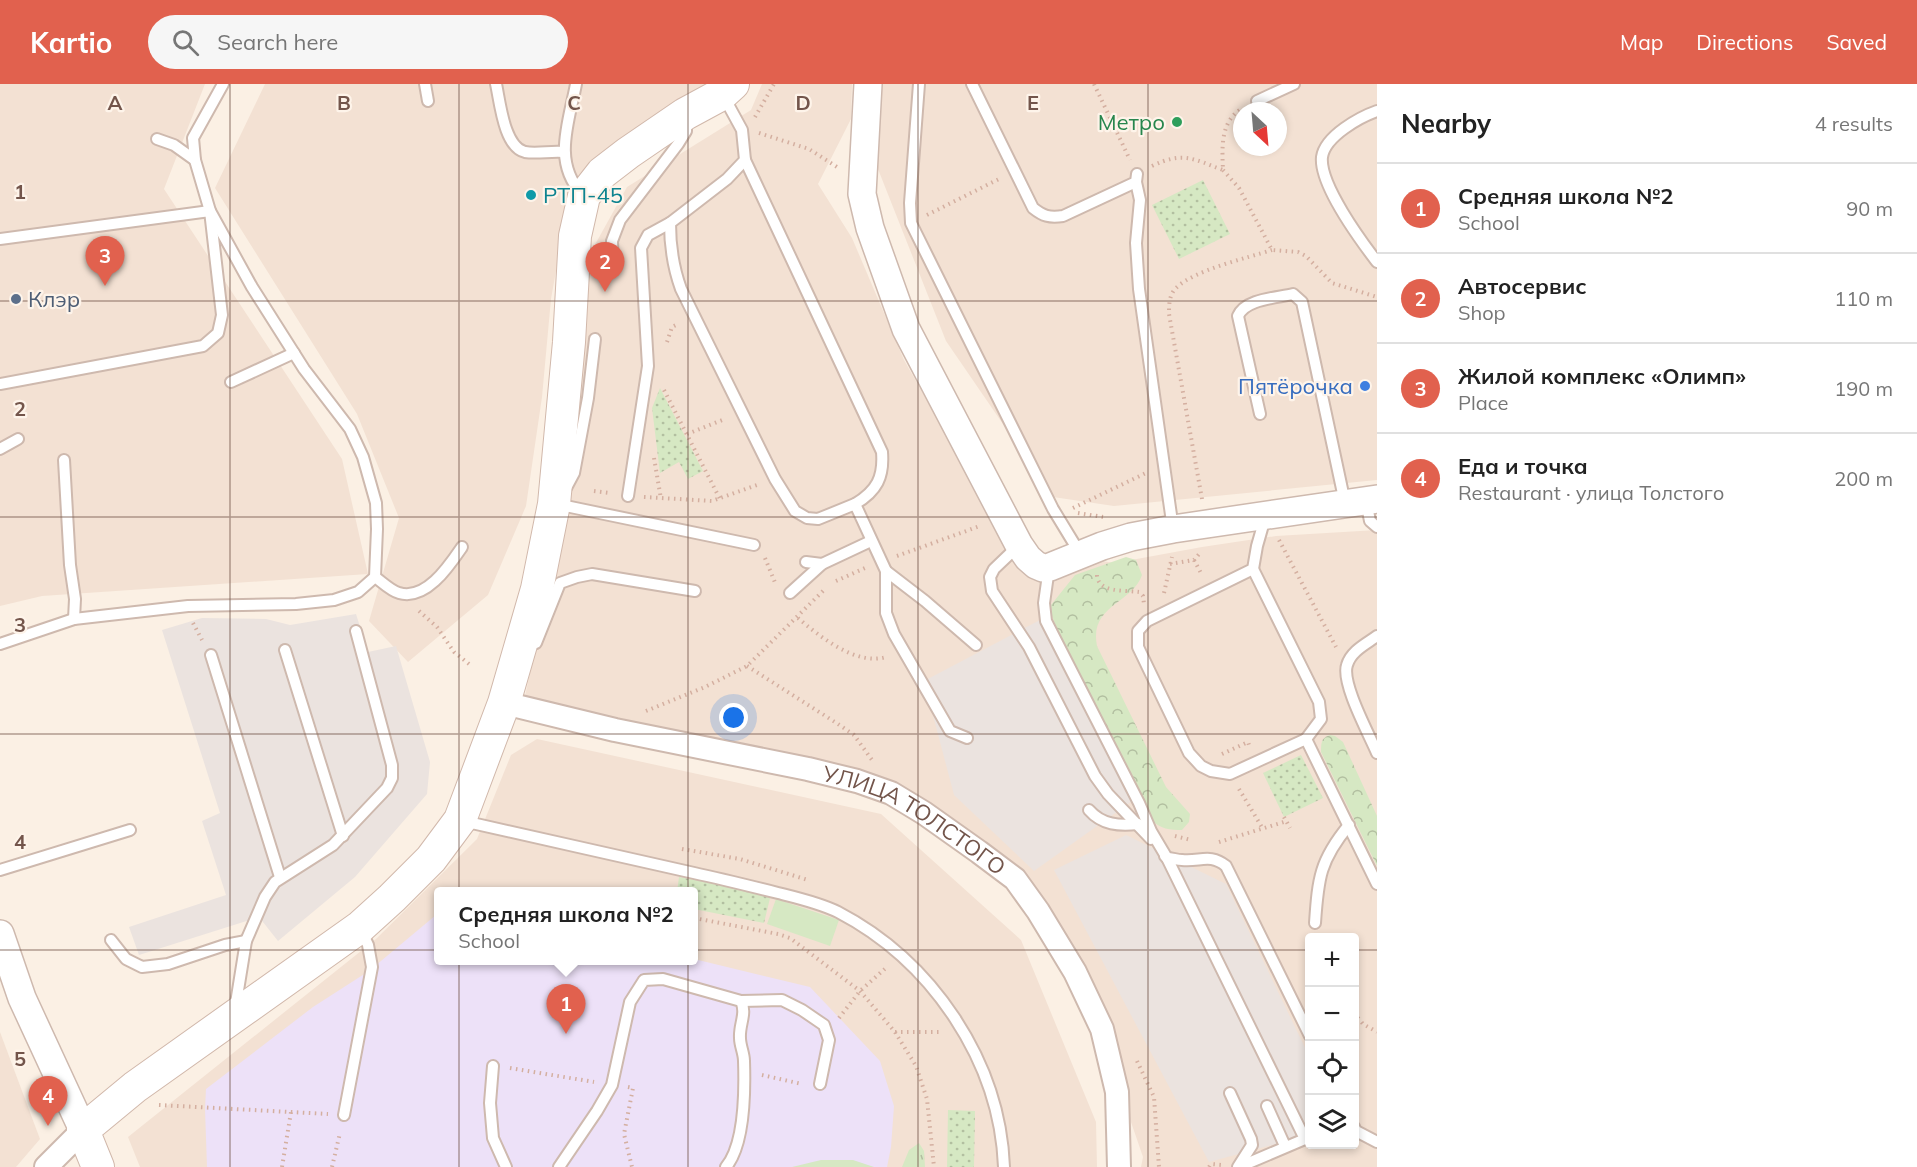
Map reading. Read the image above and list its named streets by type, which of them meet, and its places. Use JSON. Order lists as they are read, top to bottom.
{
  "streets": {
    "street": ["УЛИЦА ТОЛСТОГО"]
  },
  "places": [
    "Метро",
    "РТП-45",
    "Клэр",
    "Пятёрочка"
  ],
  "north": "bottom right",
  "page": {
    "header": "Kartio",
    "search": "Search here",
    "nav": ["Map", "Directions", "Saved"],
    "heading": ["Nearby", "4 results"],
    "list": [
      {
        "mark": "1",
        "name": "Средняя школа №2",
        "note": "School",
        "value": "90 m"
      },
      {
        "mark": "2",
        "name": "Автосервис",
        "note": "Shop",
        "value": "110 m"
      },
      {
        "mark": "3",
        "name": "Жилой комплекс «Олимп»",
        "note": "Place",
        "value": "190 m"
      },
      {
        "mark": "4",
        "name": "Еда и точка",
        "note": "Restaurant · улица Толстого",
        "value": "200 m"
      }
    ],
    "pins": [
      "3",
      "2",
      "1",
      "4"
    ],
    "popup": ["Средняя школа №2", "School"],
    "map_buttons": ["+", "−"]
  },
  "grid": {
    "columns": [
      "A",
      "B",
      "C",
      "D",
      "E"
    ],
    "rows": [
      "1",
      "2",
      "3",
      "4",
      "5"
    ]
  }
}
